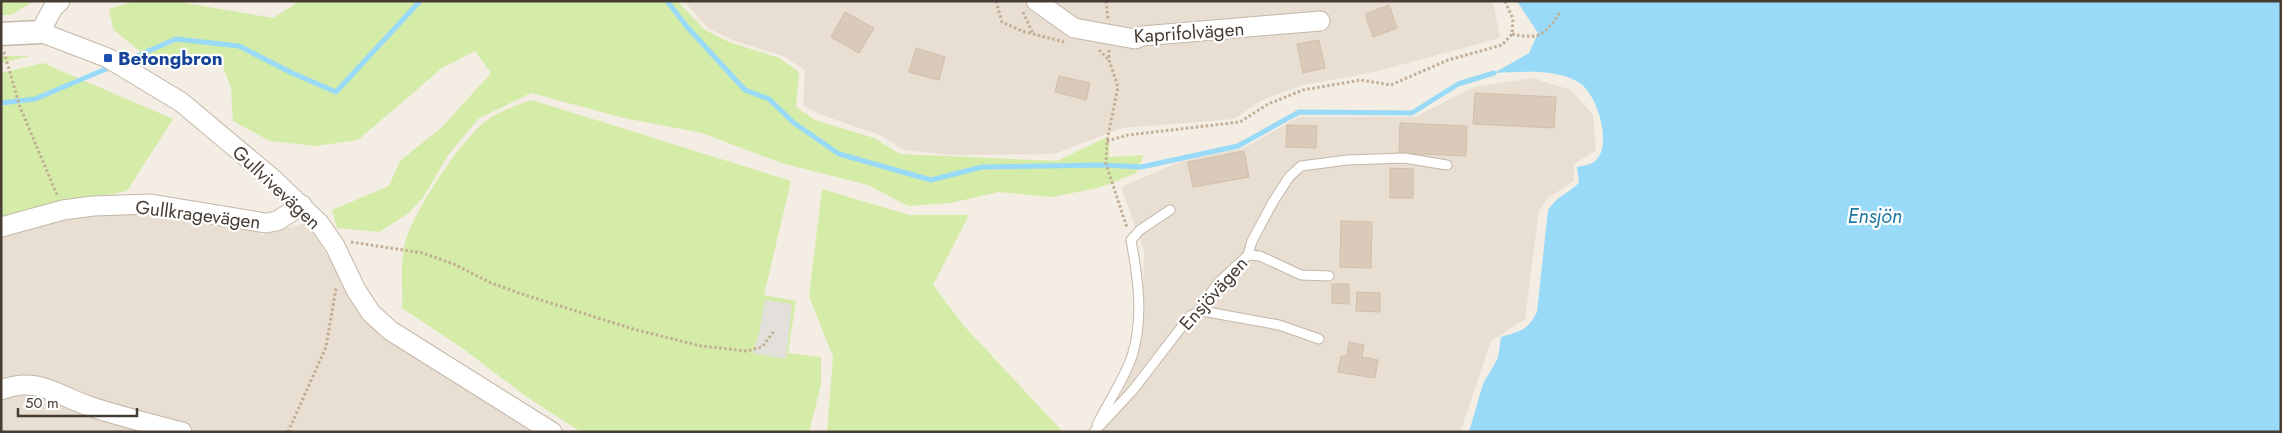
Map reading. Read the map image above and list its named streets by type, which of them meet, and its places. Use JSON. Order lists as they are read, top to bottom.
{
  "streets": {
    "street": ["Kaprifolvägen", "Gullvivevägen", "Gullkragevägen"],
    "lane": ["Ensjövägen"]
  },
  "crossings": [
    ["Gullvivevägen", "Gullkragevägen"]
  ],
  "water": ["Ensjön"],
  "places": {
    "transit": ["Betongbron"]
  },
  "scale_bar": "50 m"
}
